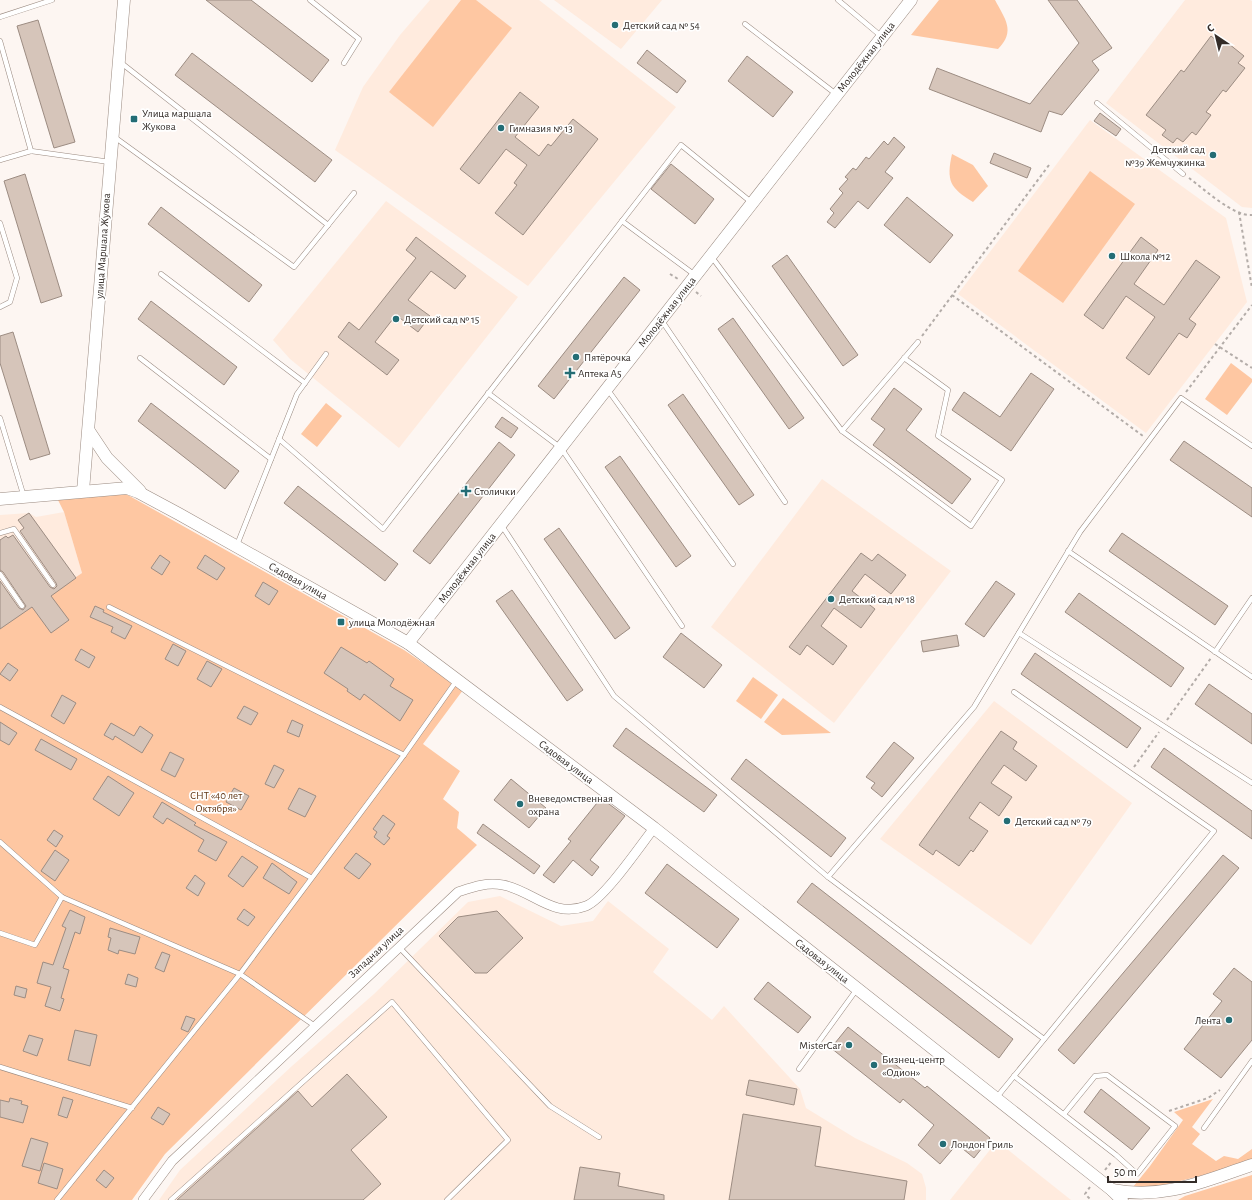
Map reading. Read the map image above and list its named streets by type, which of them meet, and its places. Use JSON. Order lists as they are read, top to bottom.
{
  "streets": {
    "street": [
      "Молодёжная улица",
      "улица Маршала Жукова",
      "Садовая улица",
      "Западная улица"
    ]
  },
  "crossings": [
    ["Молодёжная улица", "Садовая улица"],
    ["улица Маршала Жукова", "Садовая улица"],
    ["Садовая улица", "Западная улица"]
  ],
  "parks": ["СНТ «40 лет Октября»"],
  "places": {
    "other": [
      "Детский сад № 54",
      "Гимназия № 13",
      "Детский сад №39 Жемчужинка",
      "Школа №12",
      "Детский сад № 15",
      "Пятёрочка",
      "Детский сад № 18",
      "Вневедомственная охрана",
      "Детский сад № 79",
      "Лента",
      "MisterCar",
      "Бизнец-центр «Одион»",
      "Лондон Гриль"
    ],
    "transit": ["Улица маршала Жукова", "улица Молодёжная"],
    "health": ["Аптека A5", "Столички"]
  },
  "scale_bar": "50 m",
  "north": "top left"
}
